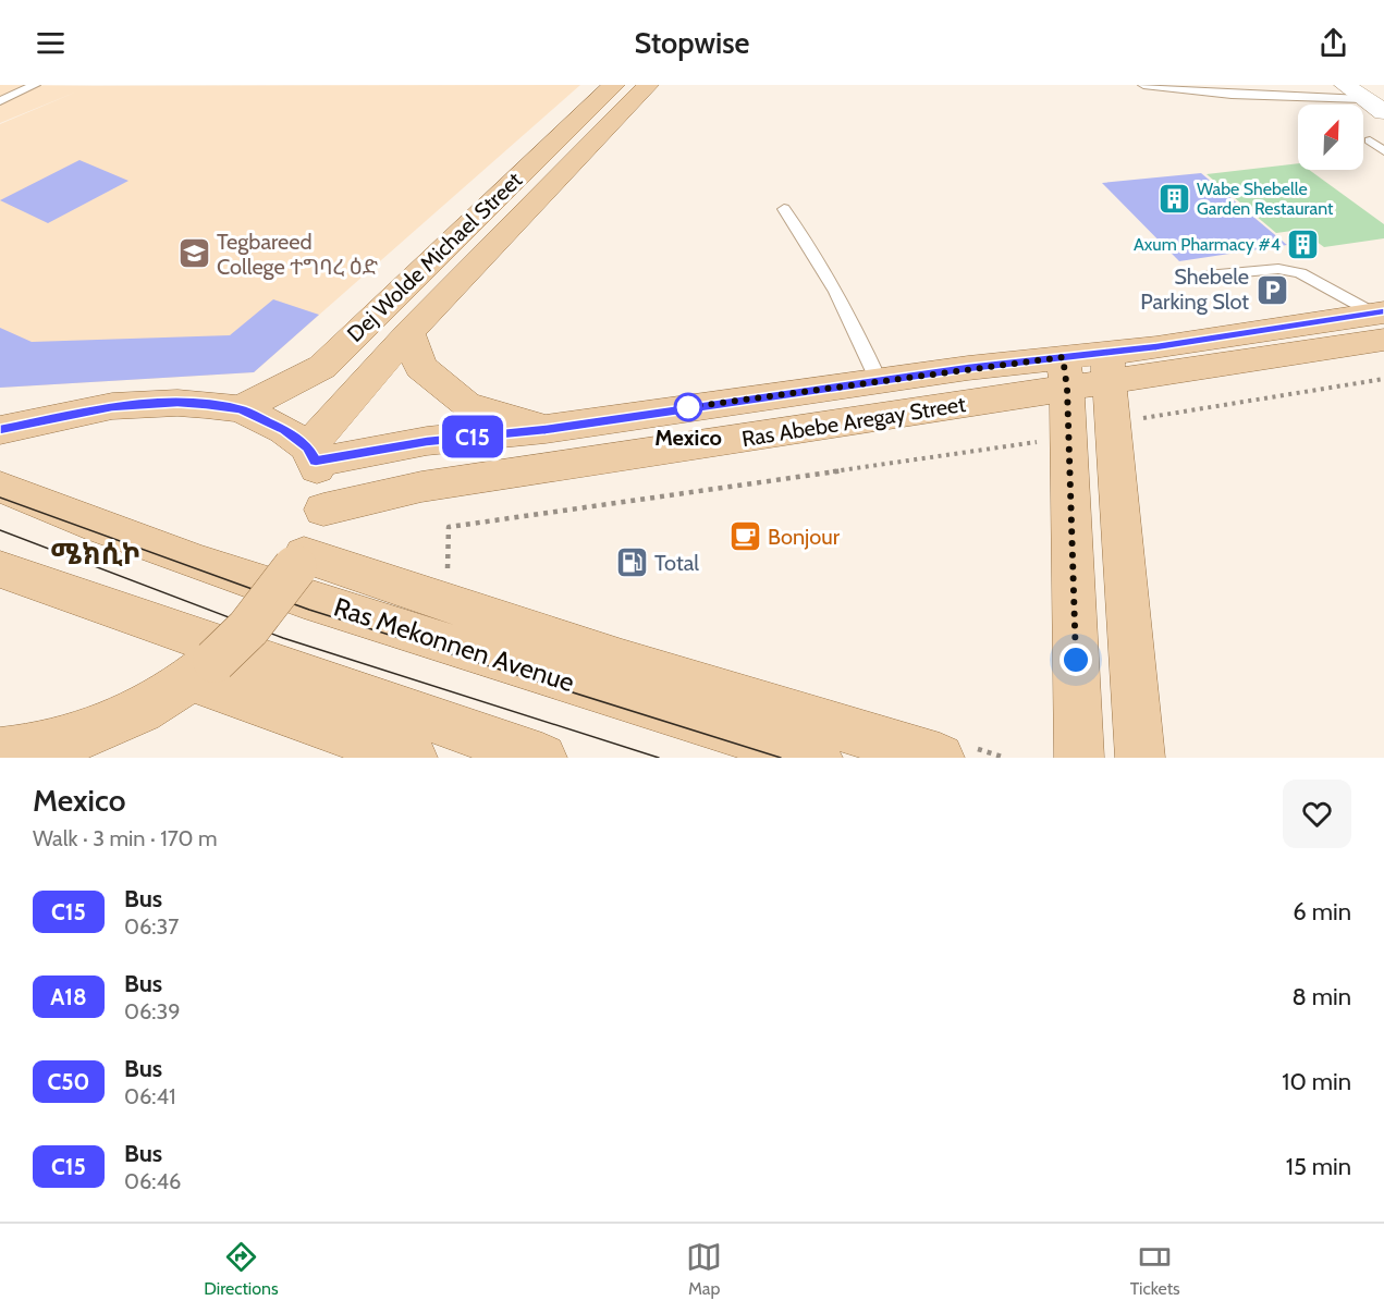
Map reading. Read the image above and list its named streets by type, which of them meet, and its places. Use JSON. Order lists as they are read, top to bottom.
{
  "streets": {
    "main road": ["Dej Wolde Michael Street", "Ras Abebe Aregay Street", "Ras Mekonnen Avenue"]
  },
  "crossings": [
    ["Dej Wolde Michael Street", "Ras Abebe Aregay Street"]
  ],
  "districts": ["ሜክሲኮ"],
  "places": {
    "building": ["Wabe Shebelle Garden Restaurant", "Axum Pharmacy #4"],
    "school or university": ["Tegbareed College ተግባረ ዕድ"],
    "parking": ["Shebele Parking Slot"],
    "other": ["Mexico"],
    "cafe": ["Bonjour"],
    "fuel station": ["Total"]
  },
  "lines": ["bus line C15"],
  "north": "top right",
  "page": {
    "header": "Stopwise",
    "on_map": "C15",
    "heading": ["Mexico", "Walk · 3 min · 170 m"],
    "list": [
      {
        "mark": "C15",
        "name": "Bus",
        "note": "06:37",
        "value": "6 min"
      },
      {
        "mark": "A18",
        "name": "Bus",
        "note": "06:39",
        "value": "8 min"
      },
      {
        "mark": "C50",
        "name": "Bus",
        "note": "06:41",
        "value": "10 min"
      },
      {
        "mark": "C15",
        "name": "Bus",
        "note": "06:46",
        "value": "15 min"
      }
    ],
    "tabs": ["Directions", "Map", "Tickets"]
  }
}
